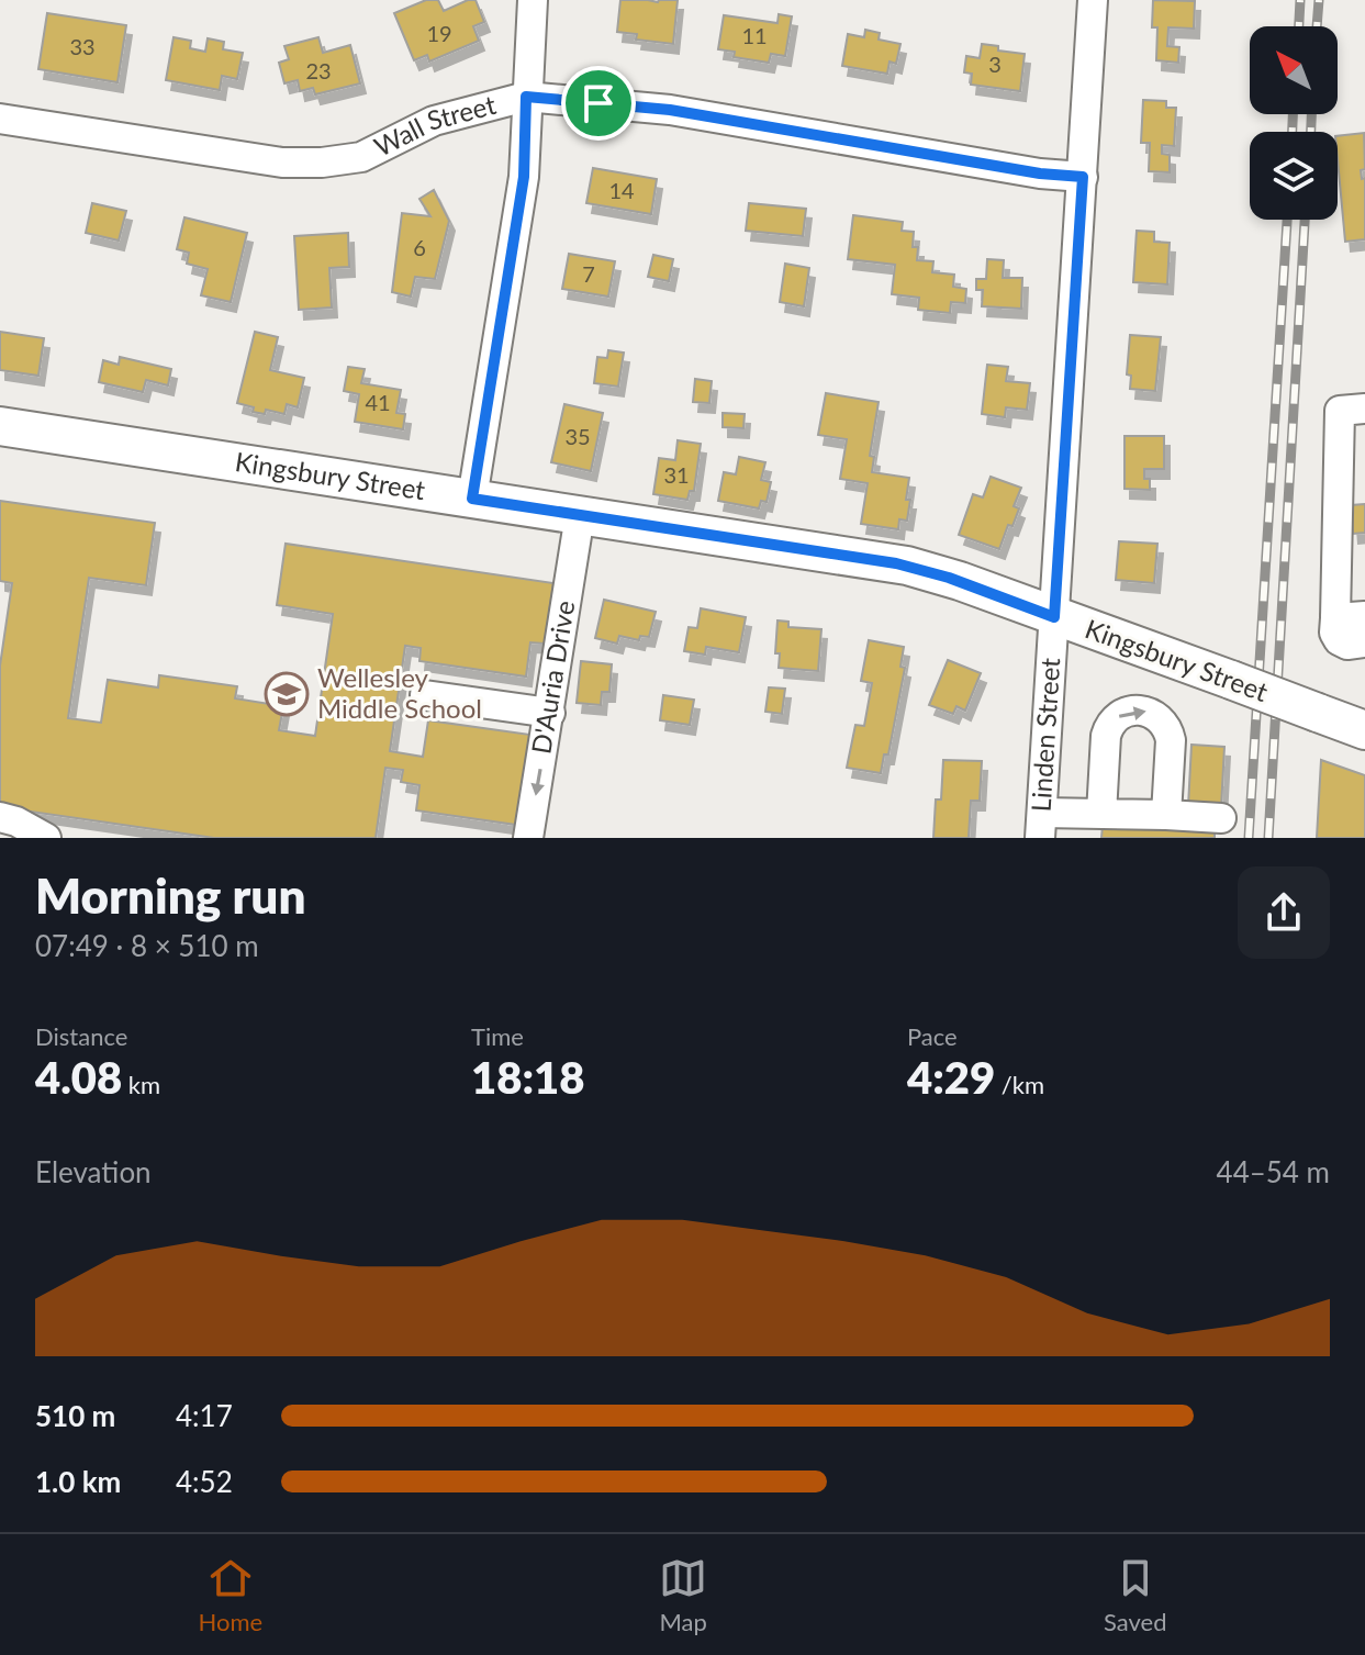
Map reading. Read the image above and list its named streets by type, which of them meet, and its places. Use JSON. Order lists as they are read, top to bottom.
{
  "streets": {
    "main road": ["Kingsbury Street"],
    "street": ["Wall Street", "D'Auria Drive", "Linden Street"]
  },
  "crossings": [
    ["Wall Street", "Linden Street"],
    ["Kingsbury Street", "D'Auria Drive"],
    ["Kingsbury Street", "Linden Street"]
  ],
  "one_way": ["D'Auria Drive"],
  "places": {
    "school or university": ["Wellesley Middle School"]
  },
  "house_numbers": [
    "19",
    "11",
    "33",
    "3",
    "23",
    "14",
    "6",
    "7",
    "41",
    "35",
    "31"
  ],
  "north": "top left",
  "page": {
    "heading": ["Morning run", "07:49 · 8 × 510 m"],
    "stats": [
      ["Distance", "4.08 km"],
      ["Time", "18:18"],
      ["Pace", "4:29 /km"]
    ],
    "chart": ["Elevation", "44–54 m"],
    "list": [
      {
        "name": "510 m",
        "note": "4:17"
      },
      {
        "name": "1.0 km",
        "note": "4:52"
      }
    ],
    "tabs": ["Home", "Map", "Saved"]
  }
}
